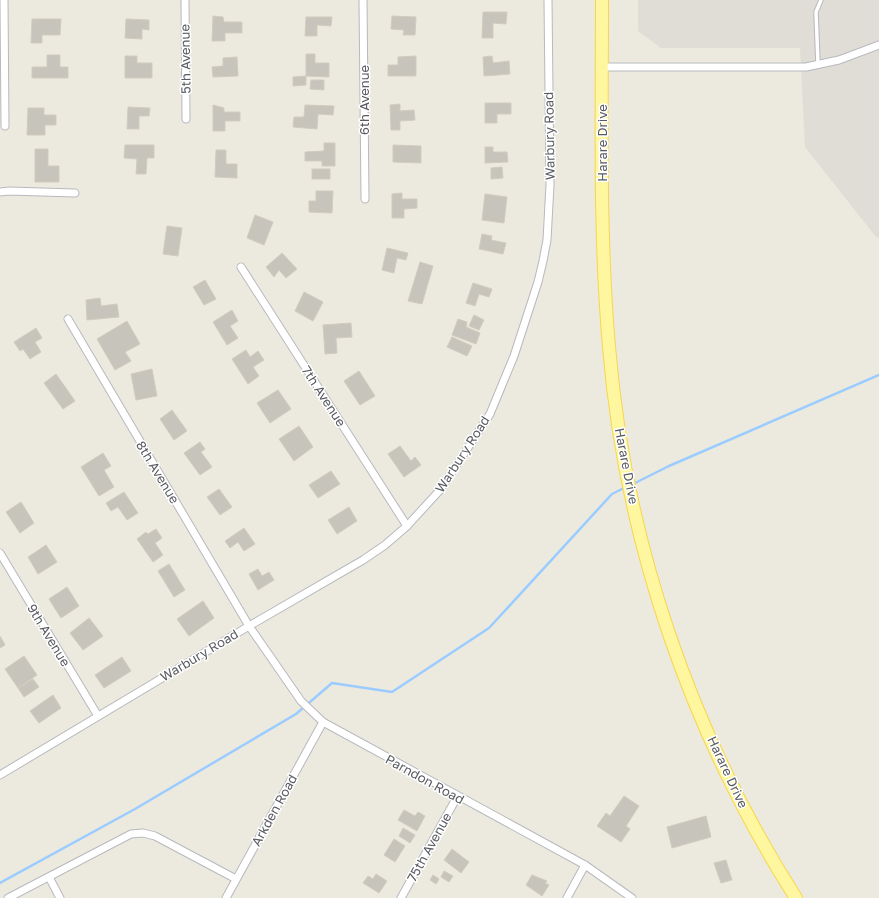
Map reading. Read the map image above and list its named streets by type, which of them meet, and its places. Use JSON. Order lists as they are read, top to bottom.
{
  "streets": {
    "main road": ["Harare Drive"],
    "street": [
      "5th Avenue",
      "6th Avenue",
      "Warbury Road",
      "7th Avenue",
      "8th Avenue",
      "9th Avenue",
      "Parndon Road",
      "Arkden Road",
      "75th Avenue"
    ]
  },
  "crossings": [
    ["Warbury Road", "7th Avenue"],
    ["Warbury Road", "8th Avenue"],
    ["Warbury Road", "9th Avenue"],
    ["Warbury Road", "Parndon Road"],
    ["8th Avenue", "Parndon Road"],
    ["Parndon Road", "Arkden Road"],
    ["Parndon Road", "75th Avenue"]
  ]
}
